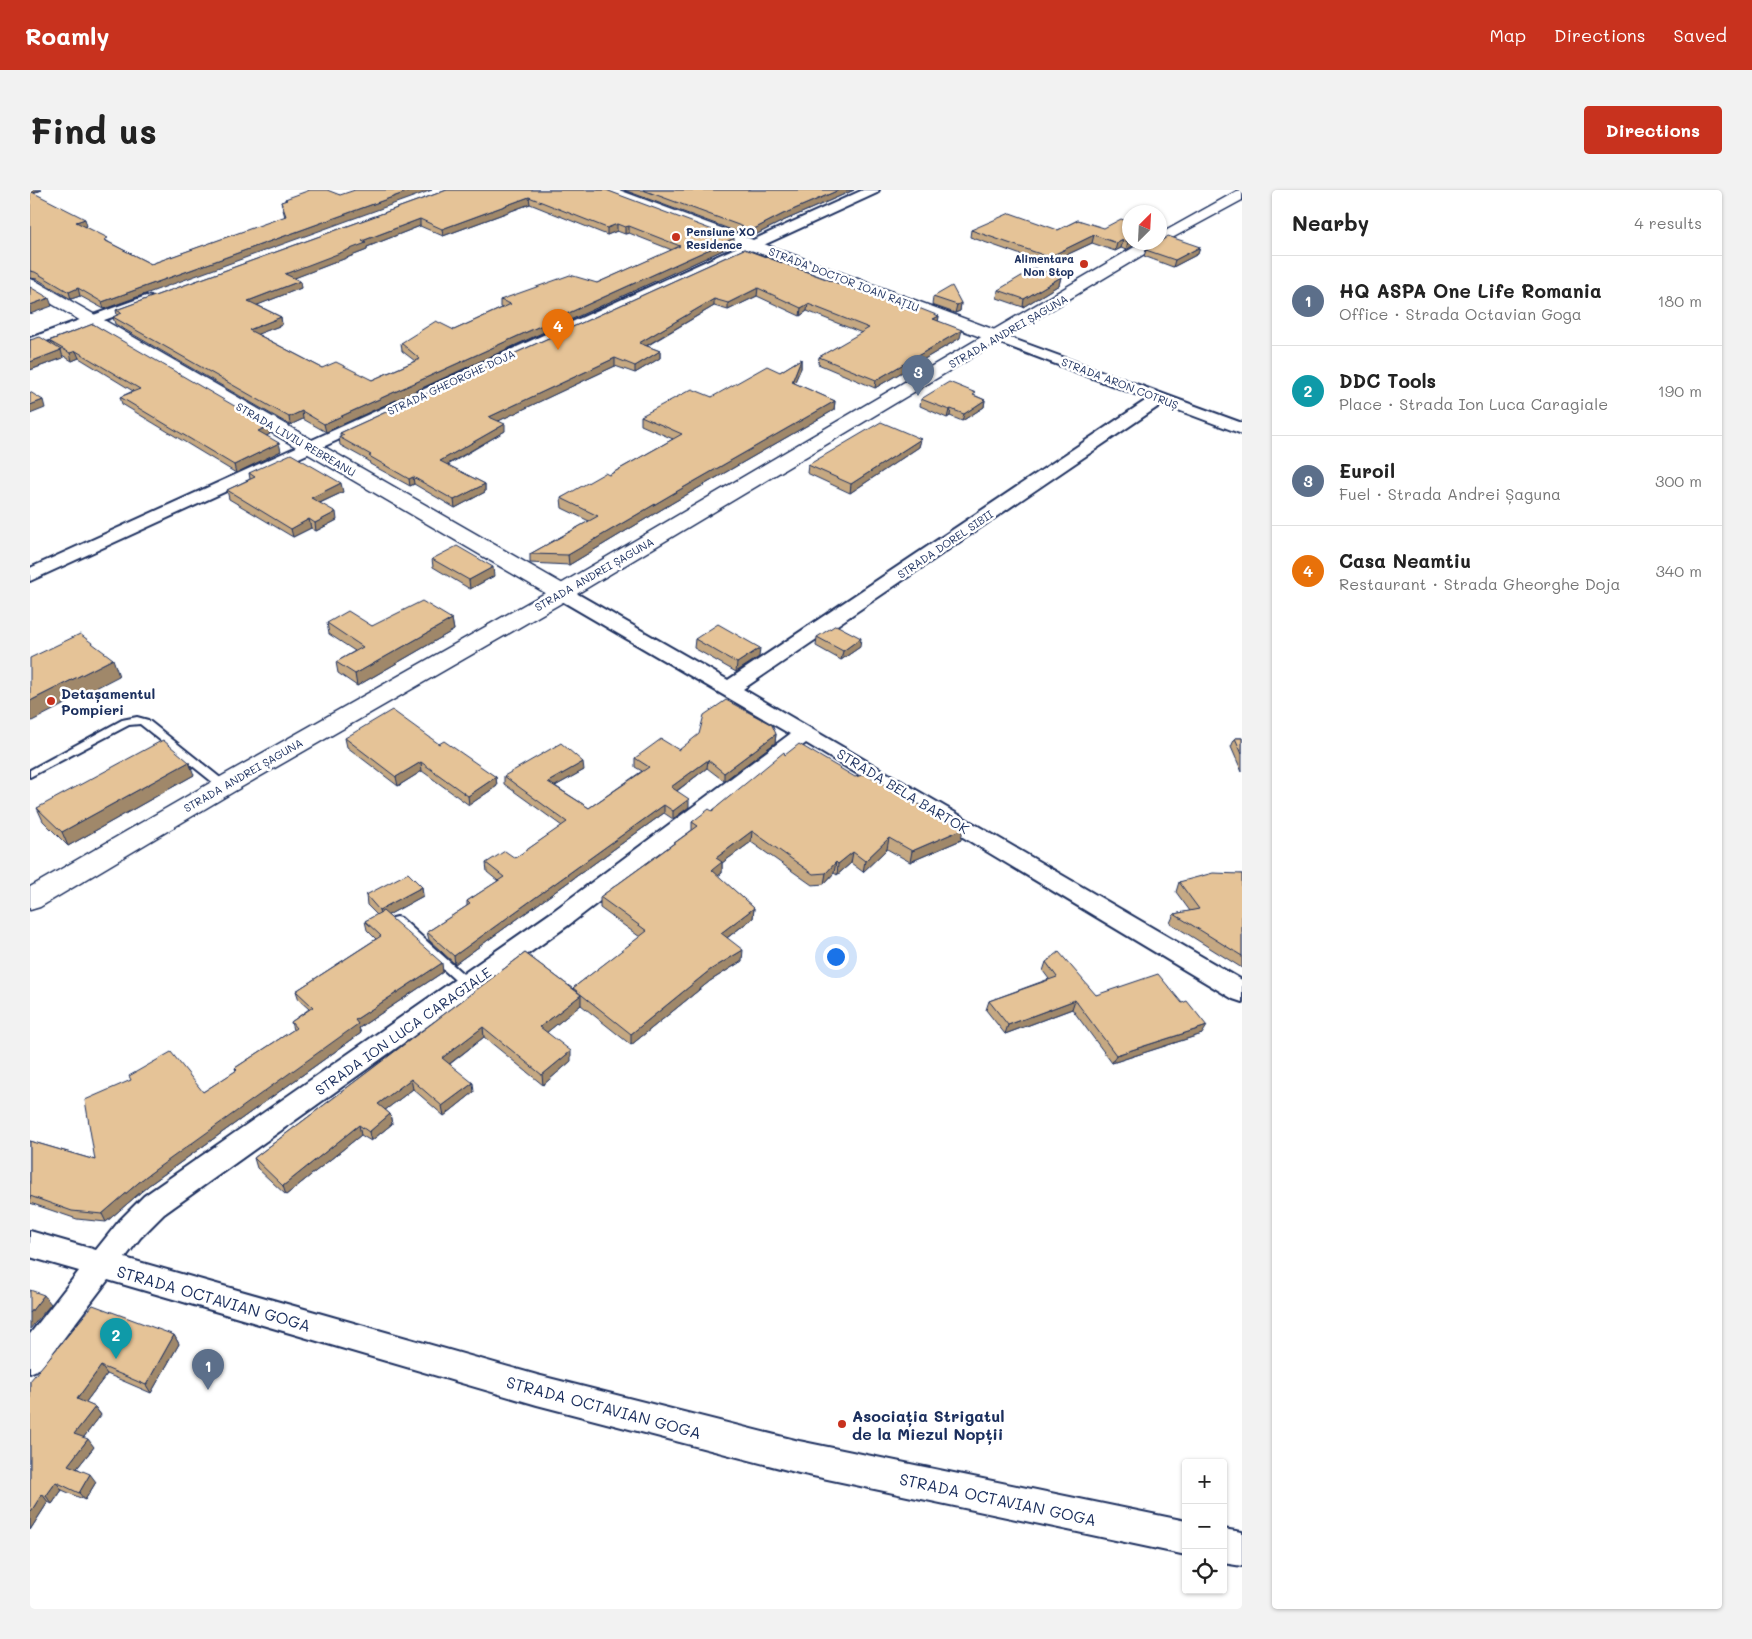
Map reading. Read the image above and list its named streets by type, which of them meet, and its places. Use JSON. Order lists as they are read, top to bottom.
{
  "streets": {
    "main road": ["STRADA DOCTOR IOAN RAȚIU", "STRADA ANDREI ȘAGUNA", "STRADA LIVIU REBREANU"],
    "street": [
      "STRADA GHEORGHE DOJA",
      "STRADA ARON COTRUȘ",
      "STRADA DOREL SIBII",
      "STRADA BELA BARTOK",
      "STRADA ION LUCA CARAGIALE",
      "STRADA OCTAVIAN GOGA"
    ]
  },
  "crossings": [
    ["STRADA DOCTOR IOAN RAȚIU", "STRADA ANDREI ȘAGUNA"],
    ["STRADA DOCTOR IOAN RAȚIU", "STRADA GHEORGHE DOJA"],
    ["STRADA DOCTOR IOAN RAȚIU", "STRADA ARON COTRUȘ"],
    ["STRADA ANDREI ȘAGUNA", "STRADA ARON COTRUȘ"],
    ["STRADA ANDREI ȘAGUNA", "STRADA LIVIU REBREANU"],
    ["STRADA ANDREI ȘAGUNA", "STRADA BELA BARTOK"],
    ["STRADA GHEORGHE DOJA", "STRADA LIVIU REBREANU"],
    ["STRADA ARON COTRUȘ", "STRADA DOREL SIBII"],
    ["STRADA LIVIU REBREANU", "STRADA BELA BARTOK"],
    ["STRADA DOREL SIBII", "STRADA BELA BARTOK"],
    ["STRADA BELA BARTOK", "STRADA ION LUCA CARAGIALE"],
    ["STRADA ION LUCA CARAGIALE", "STRADA OCTAVIAN GOGA"]
  ],
  "places": [
    "Pensiune XO Residence",
    "Alimentara Non Stop",
    "Detașamentul Pompieri",
    "Asociația Strigatul de la Miezul Nopții"
  ],
  "north": "top right",
  "page": {
    "header": "Roamly",
    "nav": ["Map", "Directions", "Saved"],
    "buttons": "Directions",
    "title": "Find us",
    "heading": ["Nearby", "4 results"],
    "list": [
      {
        "mark": "1",
        "name": "HQ ASPA One Life Romania",
        "note": "Office · Strada Octavian Goga",
        "value": "180 m"
      },
      {
        "mark": "2",
        "name": "DDC Tools",
        "note": "Place · Strada Ion Luca Caragiale",
        "value": "190 m"
      },
      {
        "mark": "3",
        "name": "Euroil",
        "note": "Fuel · Strada Andrei Șaguna",
        "value": "300 m"
      },
      {
        "mark": "4",
        "name": "Casa Neamtiu",
        "note": "Restaurant · Strada Gheorghe Doja",
        "value": "340 m"
      }
    ],
    "pins": [
      "4",
      "3",
      "2",
      "1"
    ],
    "map_buttons": ["+", "−"]
  }
}
